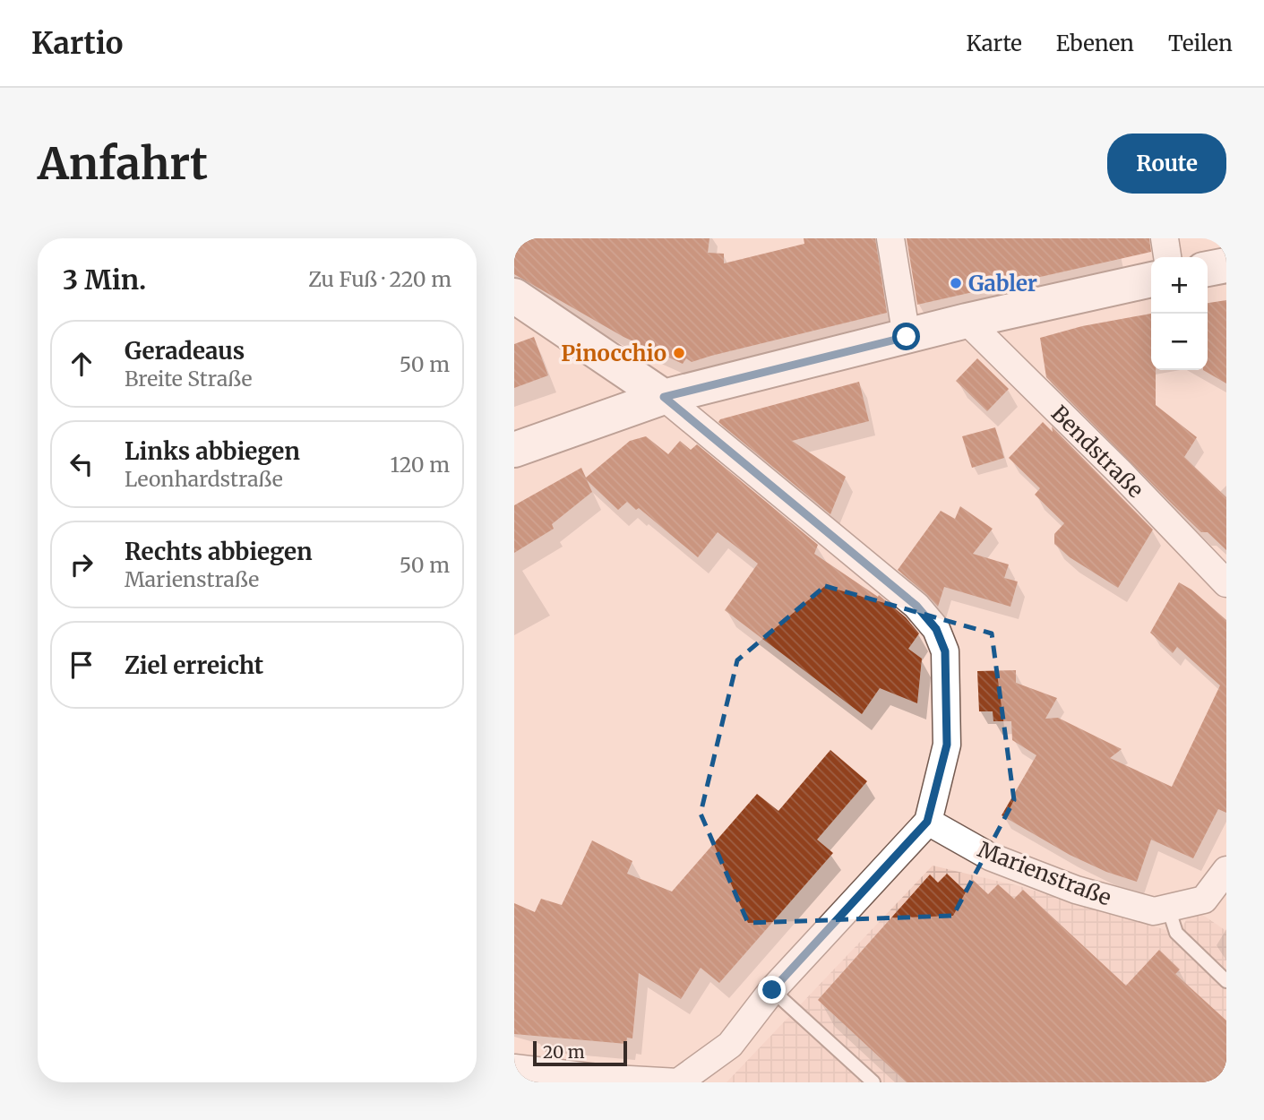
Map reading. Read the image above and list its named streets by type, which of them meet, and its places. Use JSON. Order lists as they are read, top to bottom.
{
  "streets": {
    "street": ["Bendstraße", "Marienstraße"]
  },
  "places": ["Gabler", "Pinocchio"],
  "scale_bar": "20 m",
  "page": {
    "header": "Kartio",
    "nav": ["Karte", "Ebenen", "Teilen"],
    "buttons": "Route",
    "title": "Anfahrt",
    "heading": ["3 Min.", "Zu Fuß · 220 m"],
    "map_buttons": ["+", "−"],
    "list": [
      ["Geradeaus", "Breite Straße", "50 m"],
      ["Links abbiegen", "Leonhardstraße", "120 m"],
      ["Rechts abbiegen", "Marienstraße", "50 m"],
      "Ziel erreicht"
    ],
    "scale": "20 m"
  }
}
